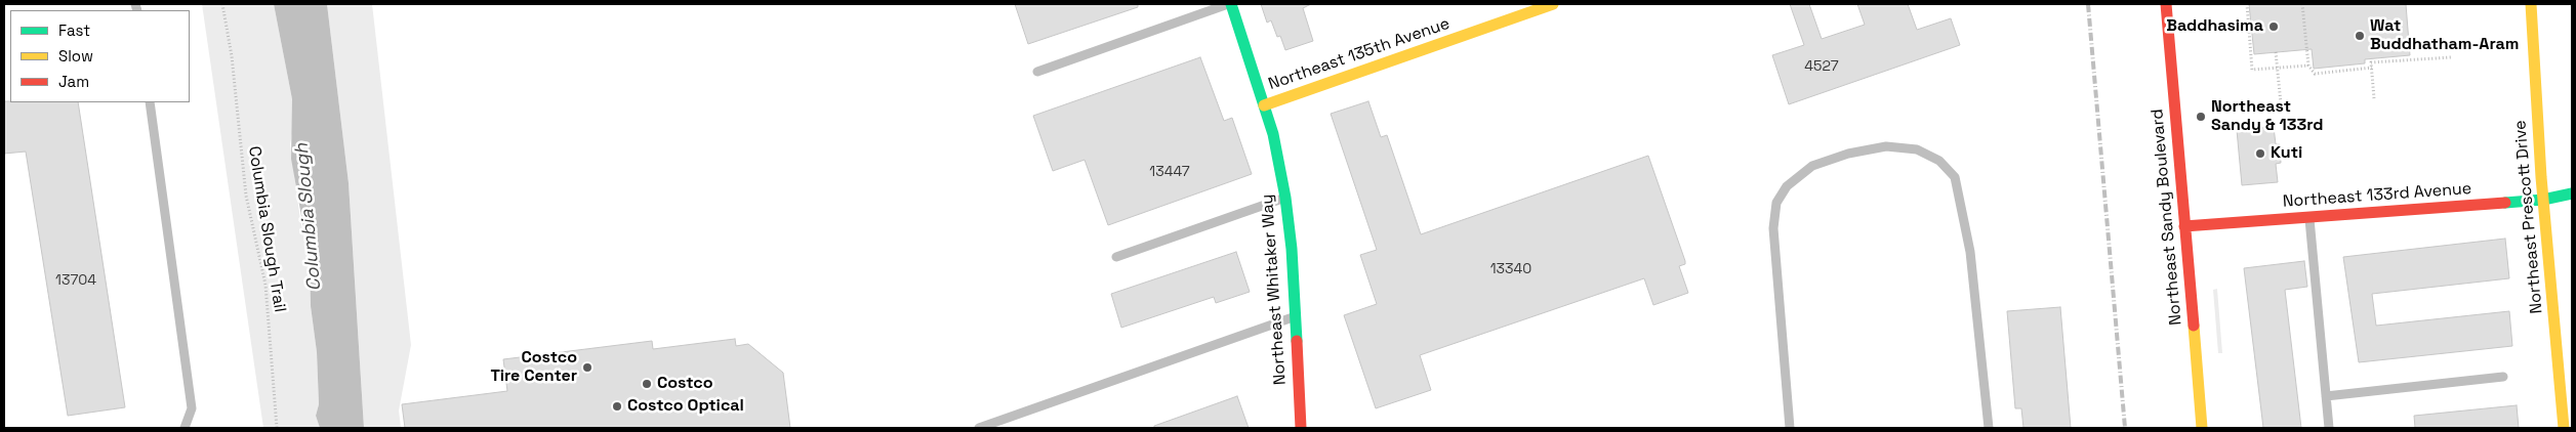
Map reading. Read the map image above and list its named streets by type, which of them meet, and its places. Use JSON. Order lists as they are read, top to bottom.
{
  "streets": {
    "street": [
      "Northeast 135th Avenue",
      "Northeast 133rd Avenue",
      "Northeast Sandy Boulevard",
      "Northeast Prescott Drive",
      "Northeast Whitaker Way"
    ],
    "path": ["Columbia Slough Trail"]
  },
  "crossings": [
    ["Northeast 135th Avenue", "Northeast Whitaker Way"],
    ["Northeast 133rd Avenue", "Northeast Sandy Boulevard"],
    ["Northeast 133rd Avenue", "Northeast Prescott Drive"]
  ],
  "water": ["Columbia Slough"],
  "places": [
    "Baddhasima",
    "Wat Buddhatham-Aram",
    "Northeast Sandy & 133rd",
    "Kuti",
    "Costco Tire Center",
    "Costco",
    "Costco Optical"
  ],
  "house_numbers": [
    "4527",
    "13447",
    "13340",
    "13704"
  ],
  "legend": ["Fast", "Slow", "Jam"]
}
